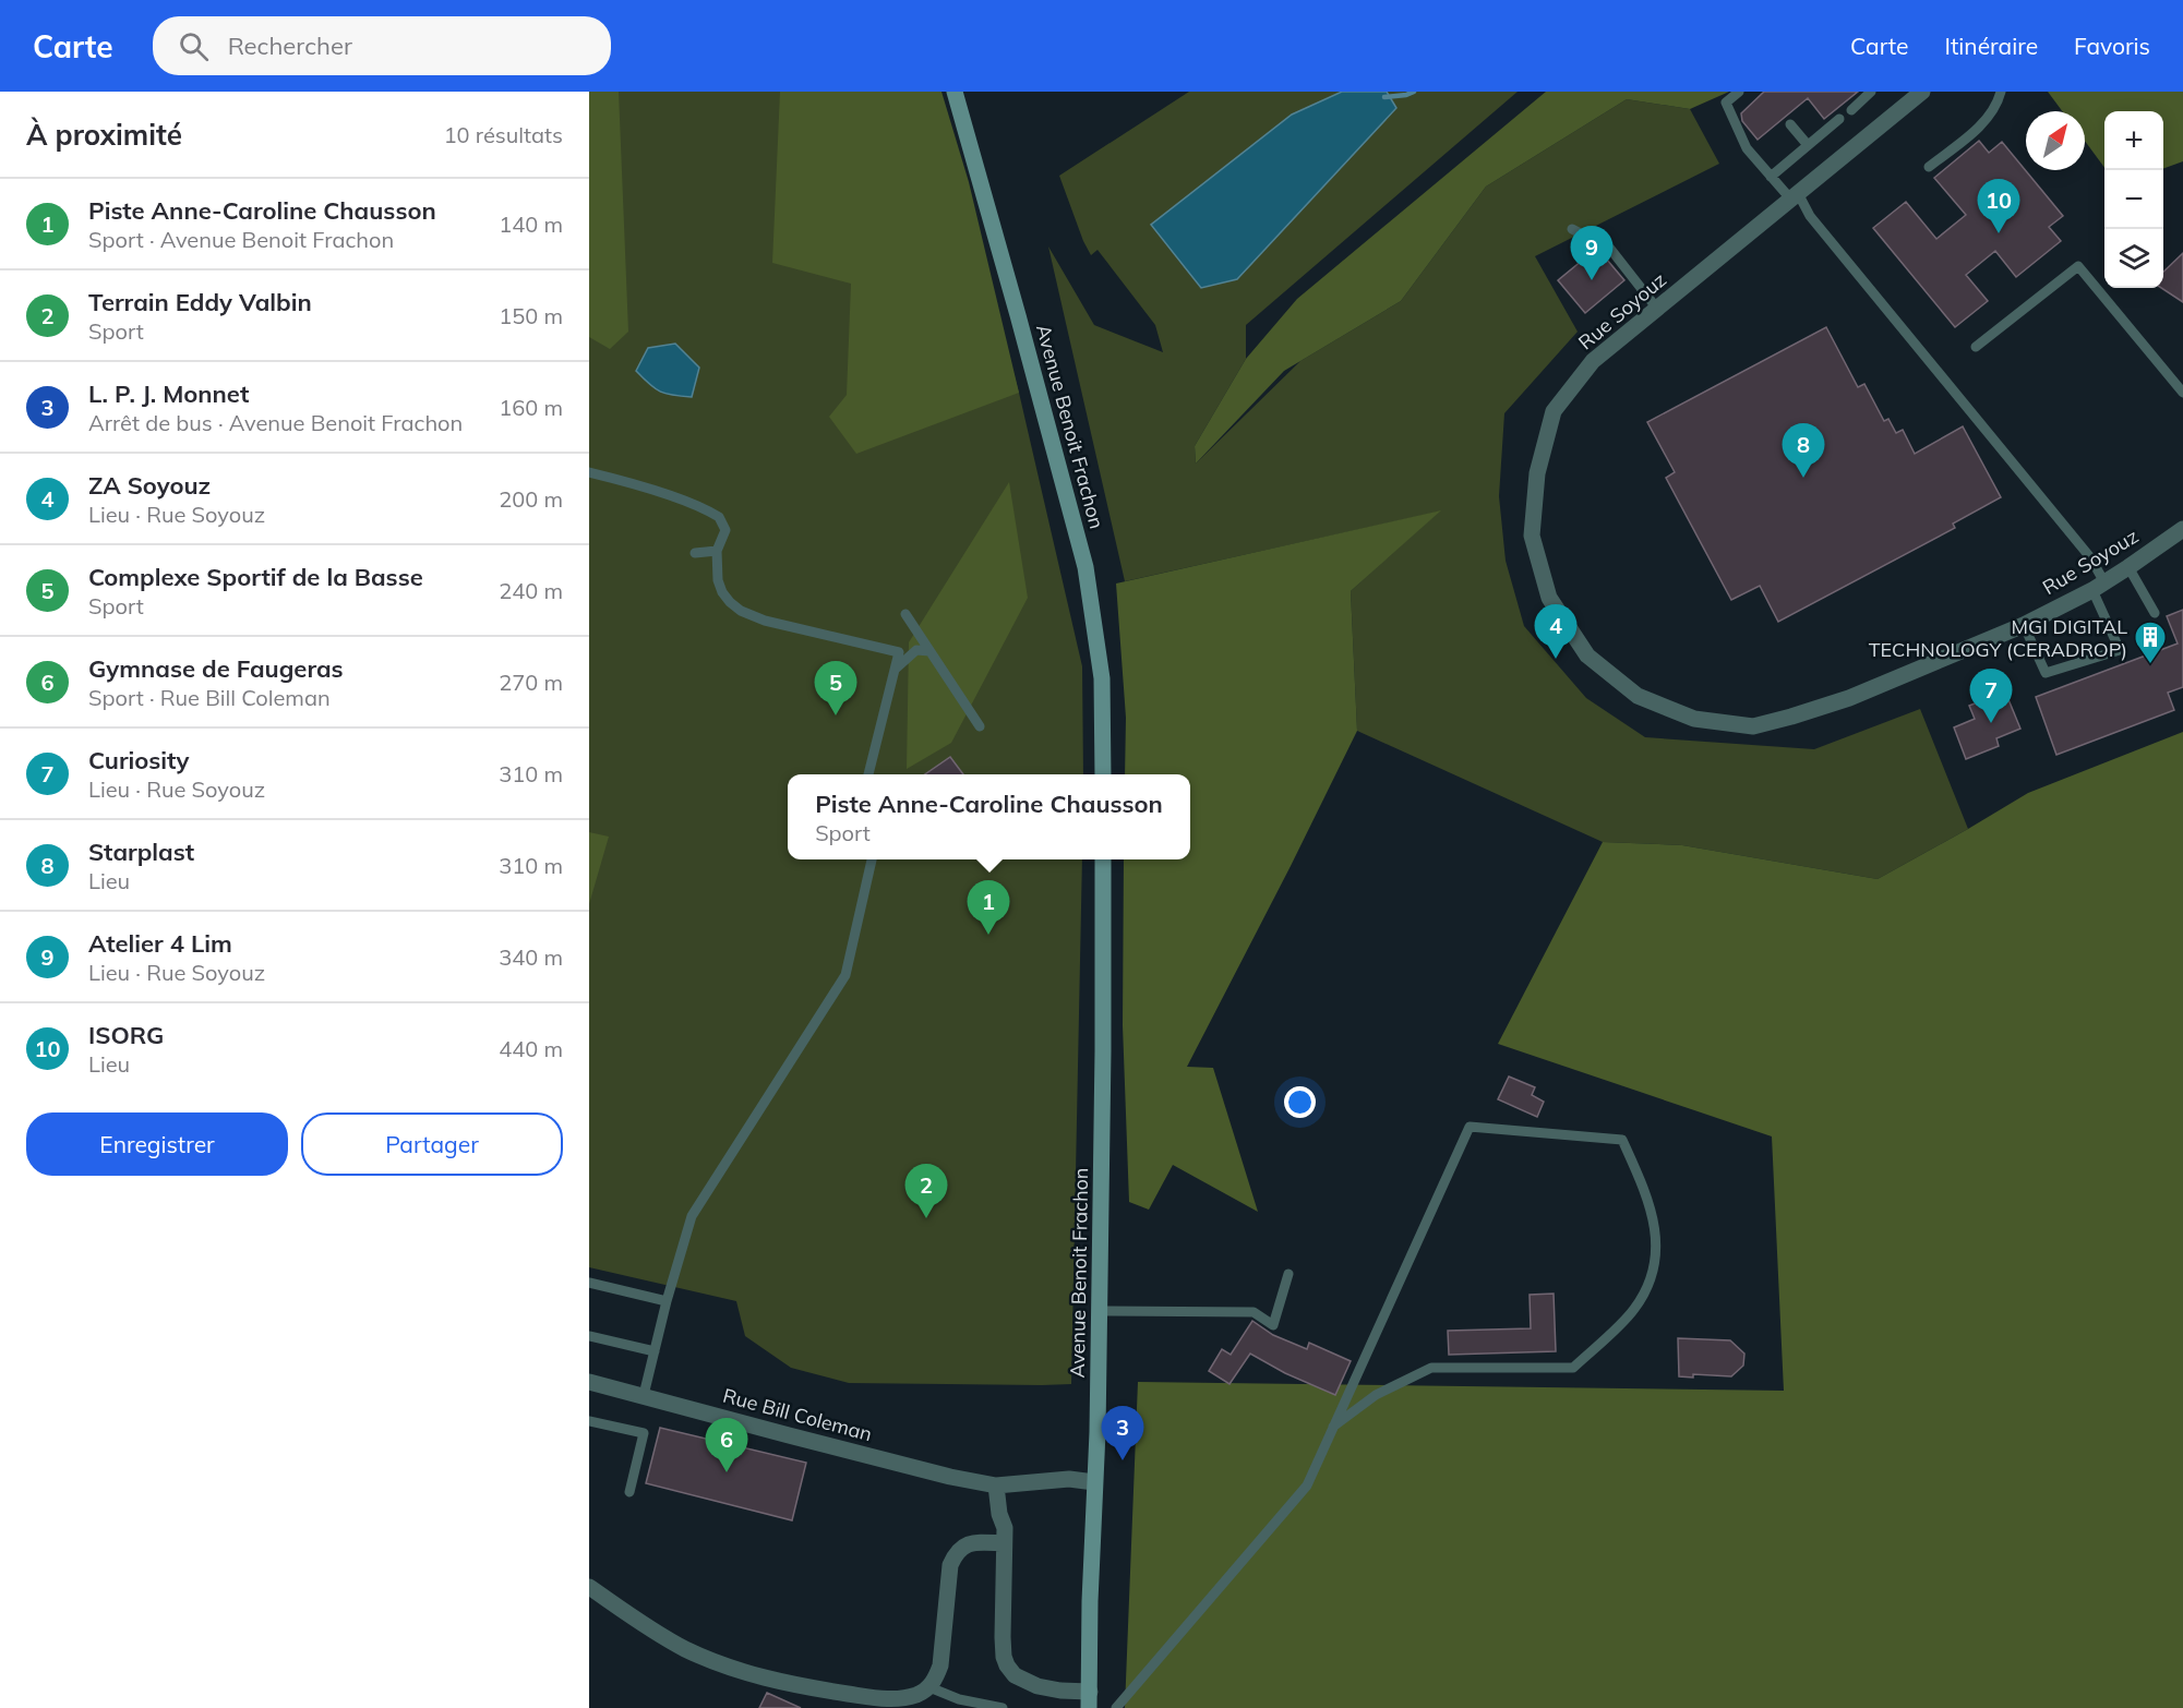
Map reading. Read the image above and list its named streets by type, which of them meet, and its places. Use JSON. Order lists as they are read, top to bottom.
{
  "streets": {
    "main road": ["Avenue Benoit Frachon"],
    "street": ["Rue Soyouz", "Rue Bill Coleman"]
  },
  "crossings": [
    ["Avenue Benoit Frachon", "Rue Bill Coleman"]
  ],
  "places": {
    "building": ["MGI DIGITAL TECHNOLOGY (CERADROP)"]
  },
  "north": "top right",
  "page": {
    "header": "Carte",
    "search": "Rechercher",
    "nav": ["Carte", "Itinéraire", "Favoris"],
    "heading": ["À proximité", "10 résultats"],
    "map_buttons": ["+", "−"],
    "list": [
      {
        "mark": "1",
        "name": "Piste Anne-Caroline Chausson",
        "note": "Sport · Avenue Benoit Frachon",
        "value": "140 m"
      },
      {
        "mark": "2",
        "name": "Terrain Eddy Valbin",
        "note": "Sport",
        "value": "150 m"
      },
      {
        "mark": "3",
        "name": "L. P. J. Monnet",
        "note": "Arrêt de bus · Avenue Benoit Frachon",
        "value": "160 m"
      },
      {
        "mark": "4",
        "name": "ZA Soyouz",
        "note": "Lieu · Rue Soyouz",
        "value": "200 m"
      },
      {
        "mark": "5",
        "name": "Complexe Sportif de la Basse",
        "note": "Sport",
        "value": "240 m"
      },
      {
        "mark": "6",
        "name": "Gymnase de Faugeras",
        "note": "Sport · Rue Bill Coleman",
        "value": "270 m"
      },
      {
        "mark": "7",
        "name": "Curiosity",
        "note": "Lieu · Rue Soyouz",
        "value": "310 m"
      },
      {
        "mark": "8",
        "name": "Starplast",
        "note": "Lieu",
        "value": "310 m"
      },
      {
        "mark": "9",
        "name": "Atelier 4 Lim",
        "note": "Lieu · Rue Soyouz",
        "value": "340 m"
      },
      {
        "mark": "10",
        "name": "ISORG",
        "note": "Lieu",
        "value": "440 m"
      }
    ],
    "pins": [
      "10",
      "9",
      "8",
      "4",
      "5",
      "7",
      "1",
      "2",
      "3",
      "6"
    ],
    "popup": ["Piste Anne-Caroline Chausson", "Sport"],
    "buttons": ["Enregistrer", "Partager"]
  }
}
